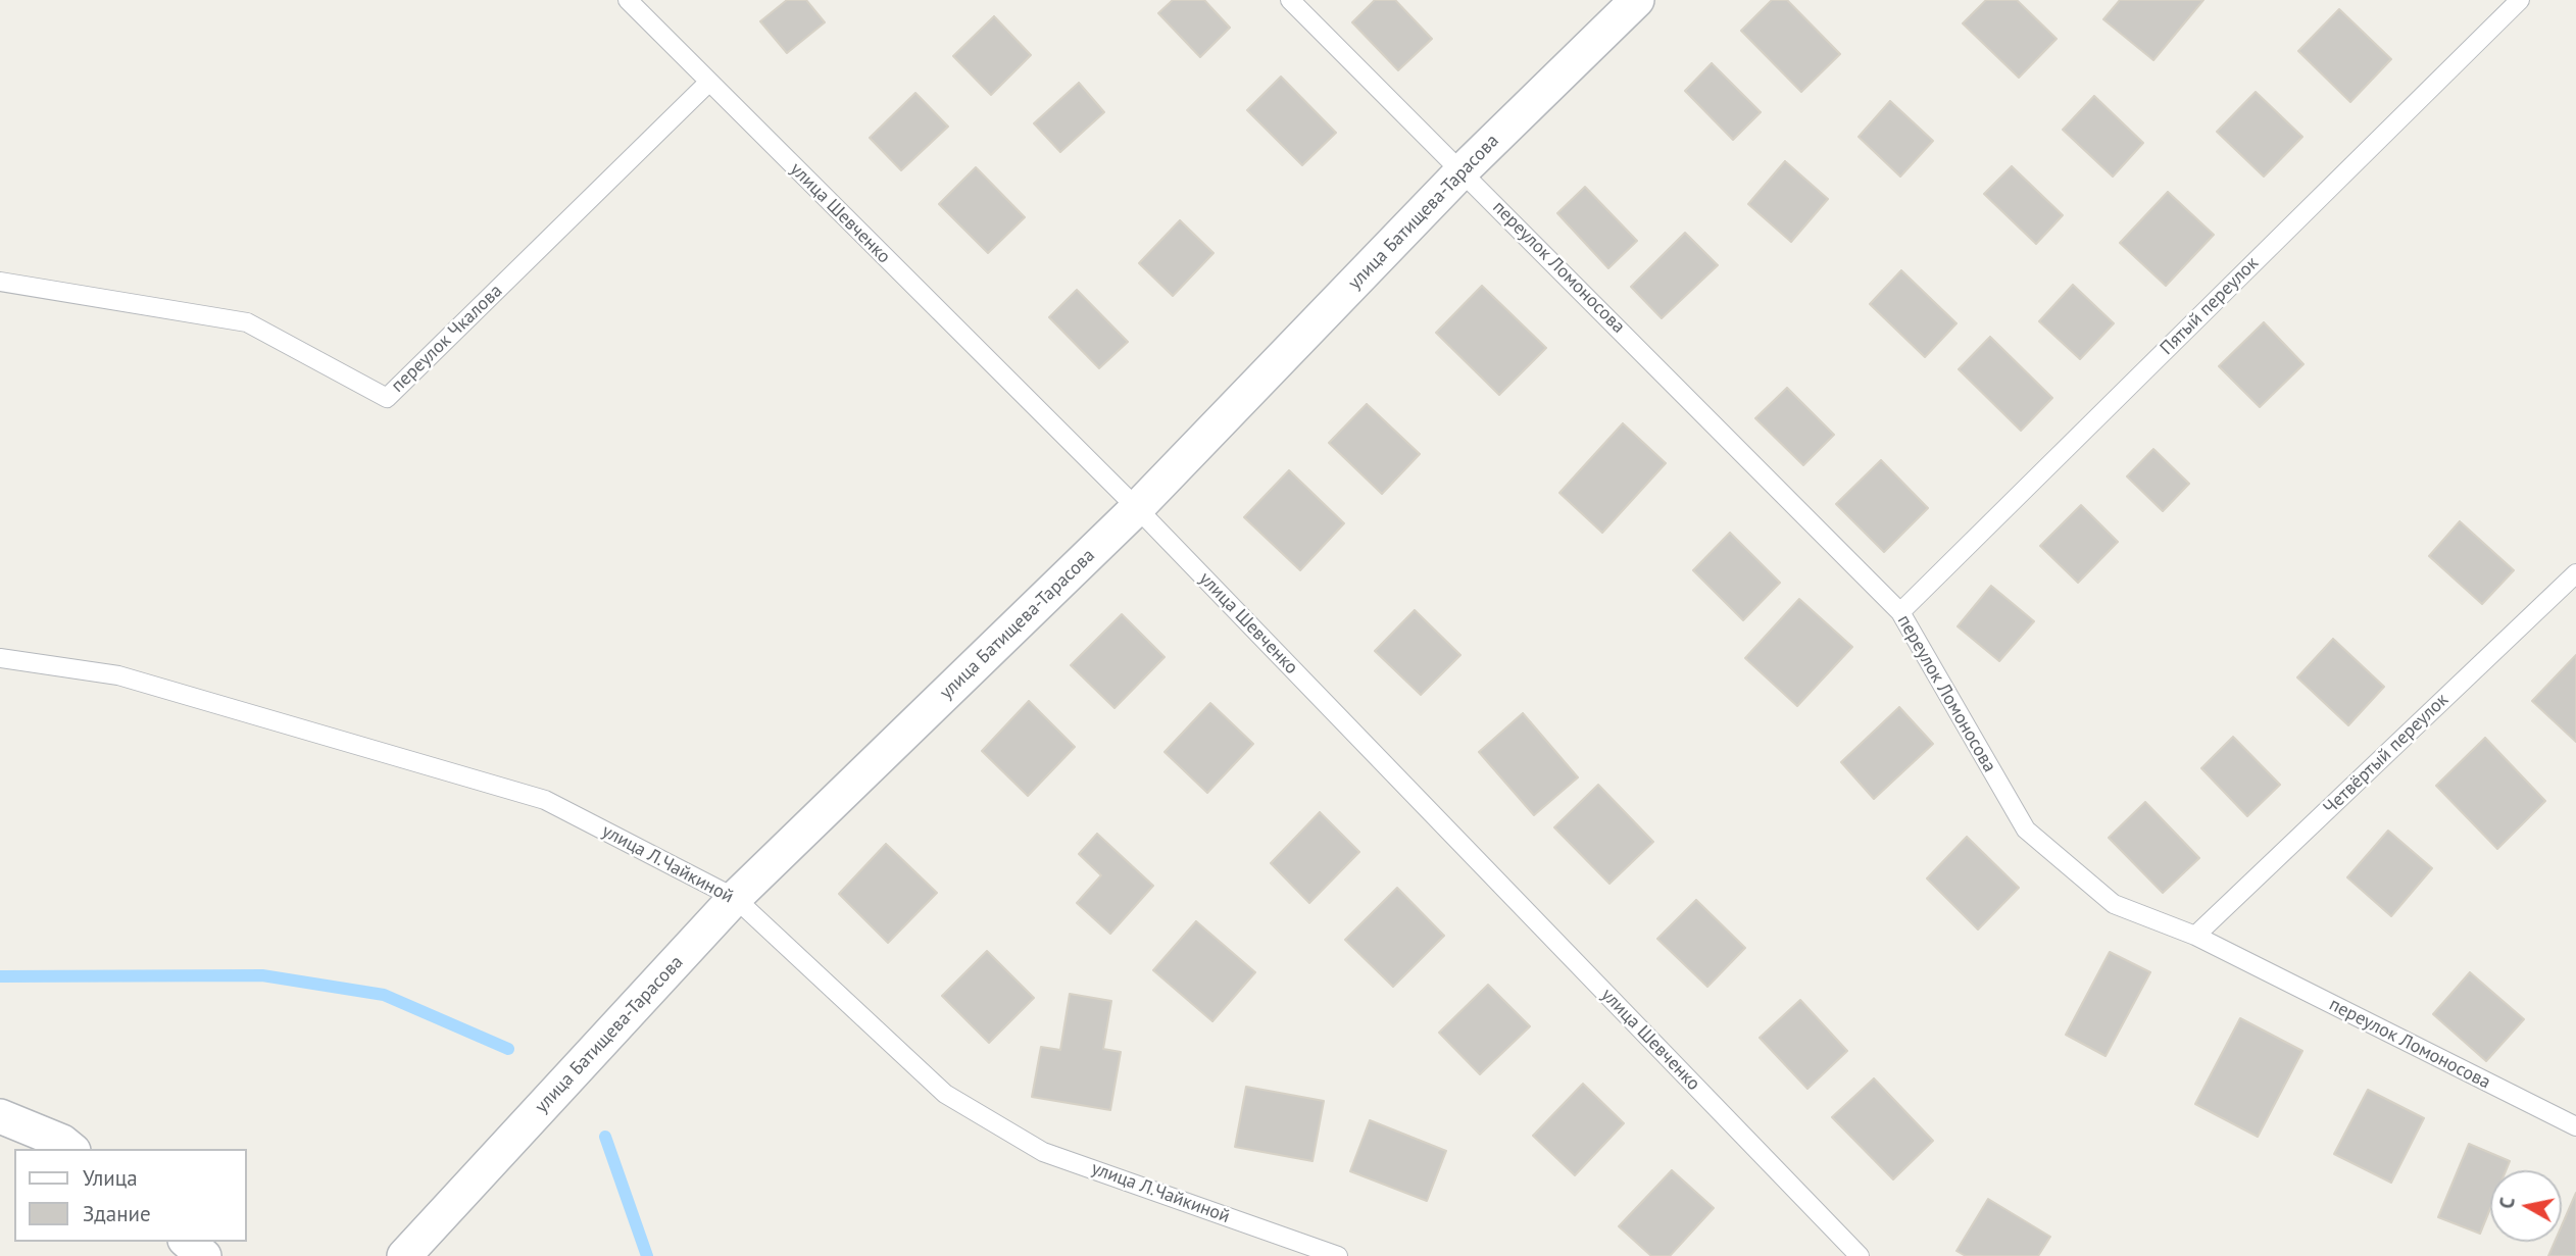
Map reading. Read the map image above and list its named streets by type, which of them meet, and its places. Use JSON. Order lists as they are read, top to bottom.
{
  "streets": {
    "street": ["улица Батищева-Тарасова"],
    "lane": [
      "улица Шевченко",
      "переулок Ломоносова",
      "Пятый переулок",
      "переулок Чкалова",
      "Четвёртый переулок",
      "улица Л.Чайкиной"
    ]
  },
  "crossings": [
    ["улица Батищева-Тарасова", "улица Шевченко"],
    ["улица Батищева-Тарасова", "переулок Ломоносова"],
    ["улица Батищева-Тарасова", "улица Л.Чайкиной"],
    ["улица Шевченко", "переулок Чкалова"],
    ["переулок Ломоносова", "Пятый переулок"],
    ["переулок Ломоносова", "Четвёртый переулок"]
  ],
  "legend": ["Улица", "Здание"],
  "north": "left"
}
